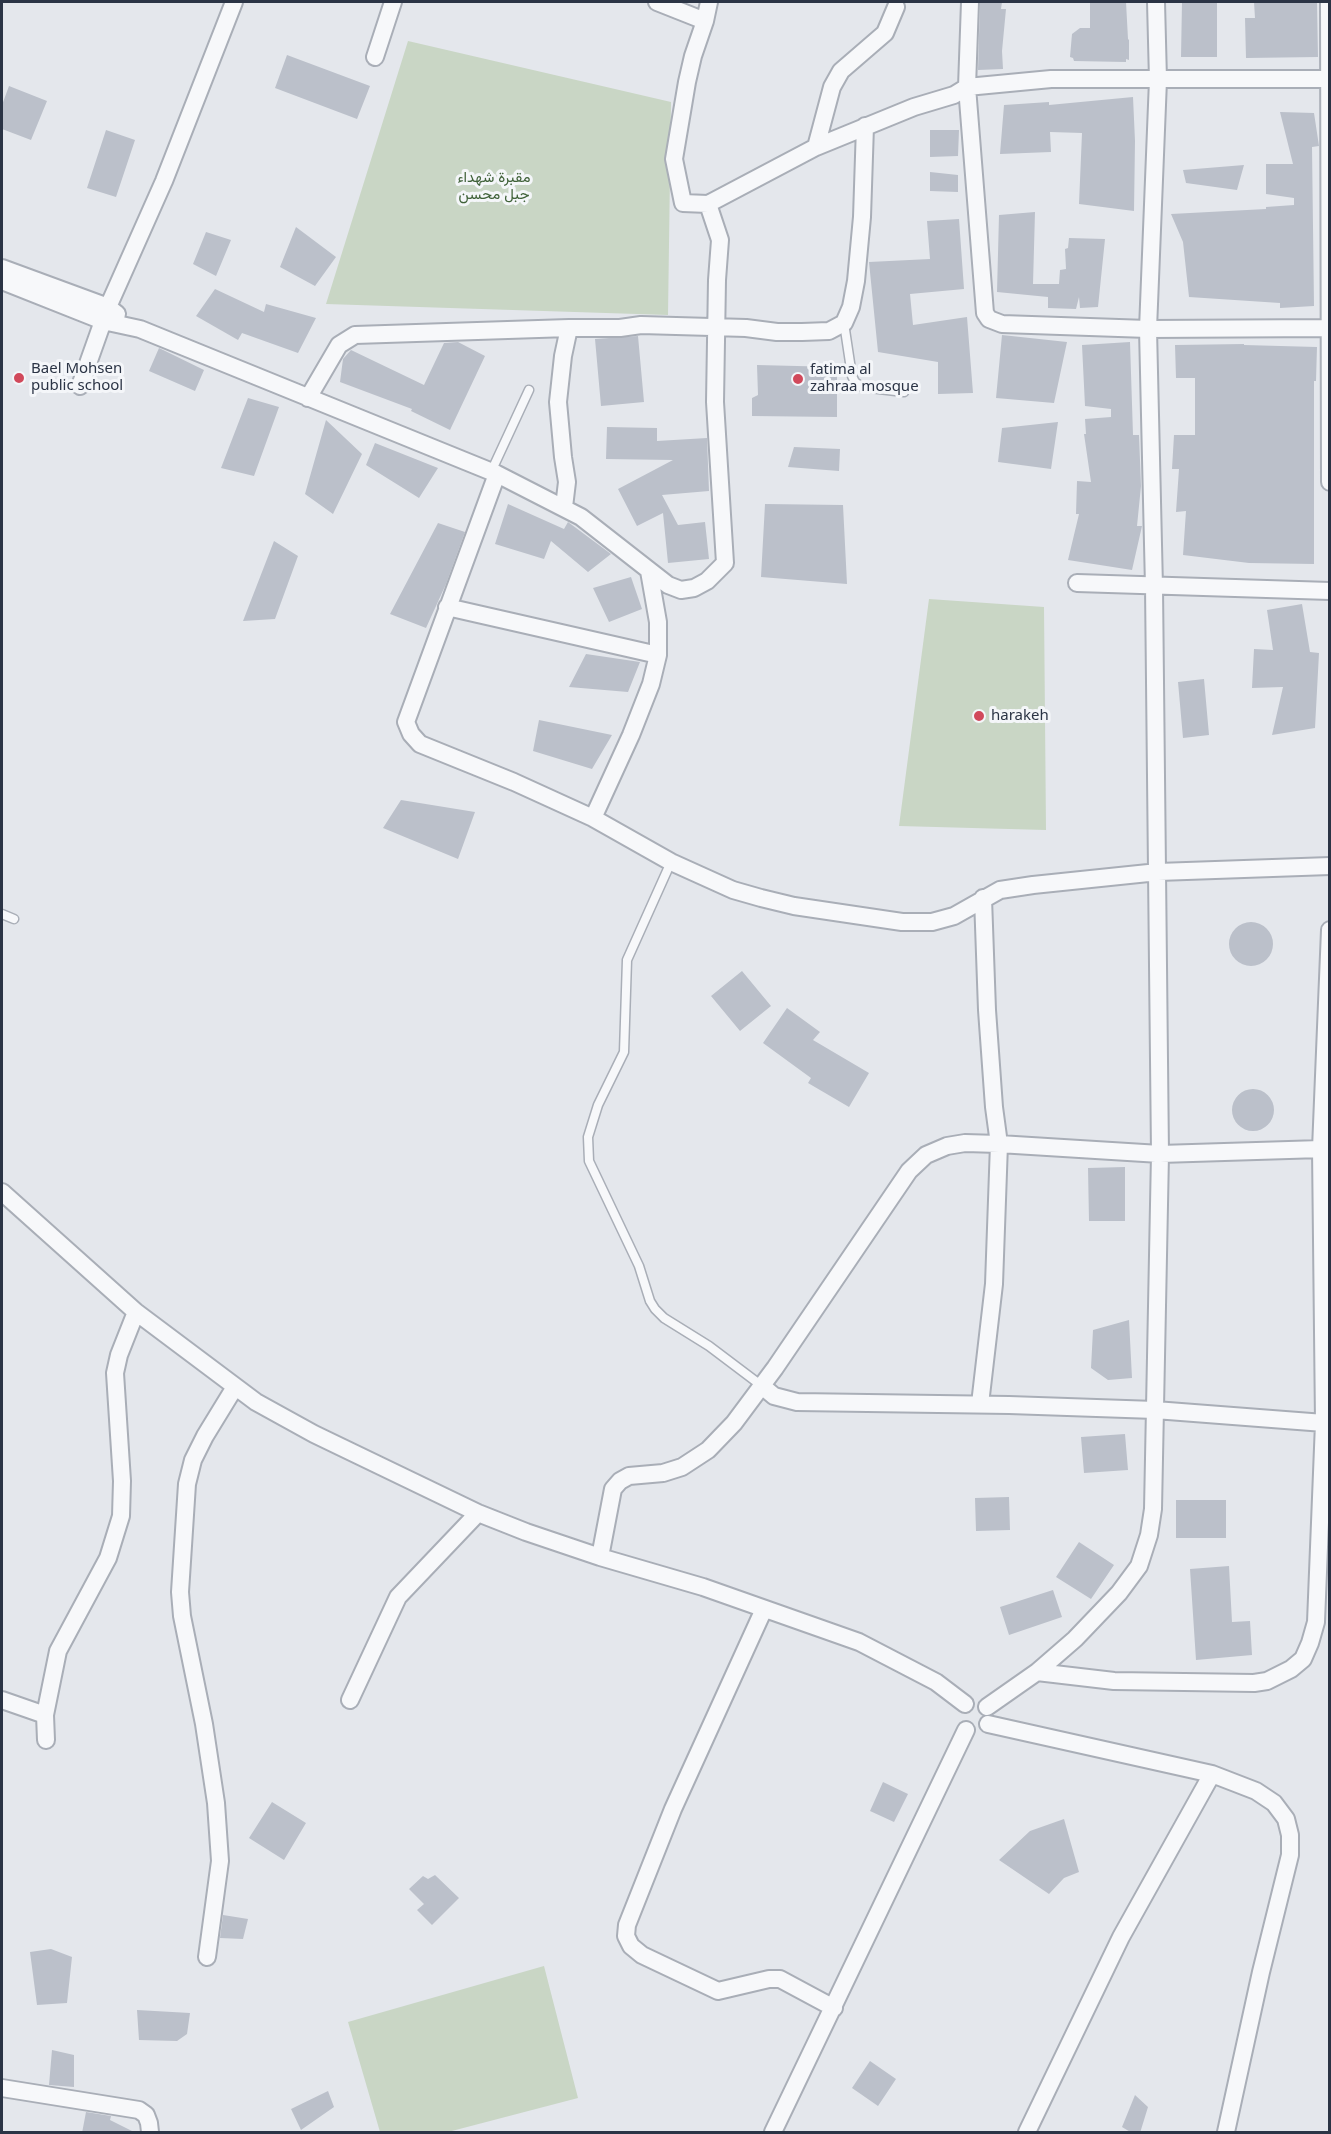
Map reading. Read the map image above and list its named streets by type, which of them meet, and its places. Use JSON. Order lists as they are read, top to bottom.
{
  "parks": ["مقبرة شهداء جبل محسن"],
  "places": ["Bael Mohsen public school", "fatima al zahraa mosque", "harakeh"]
}
